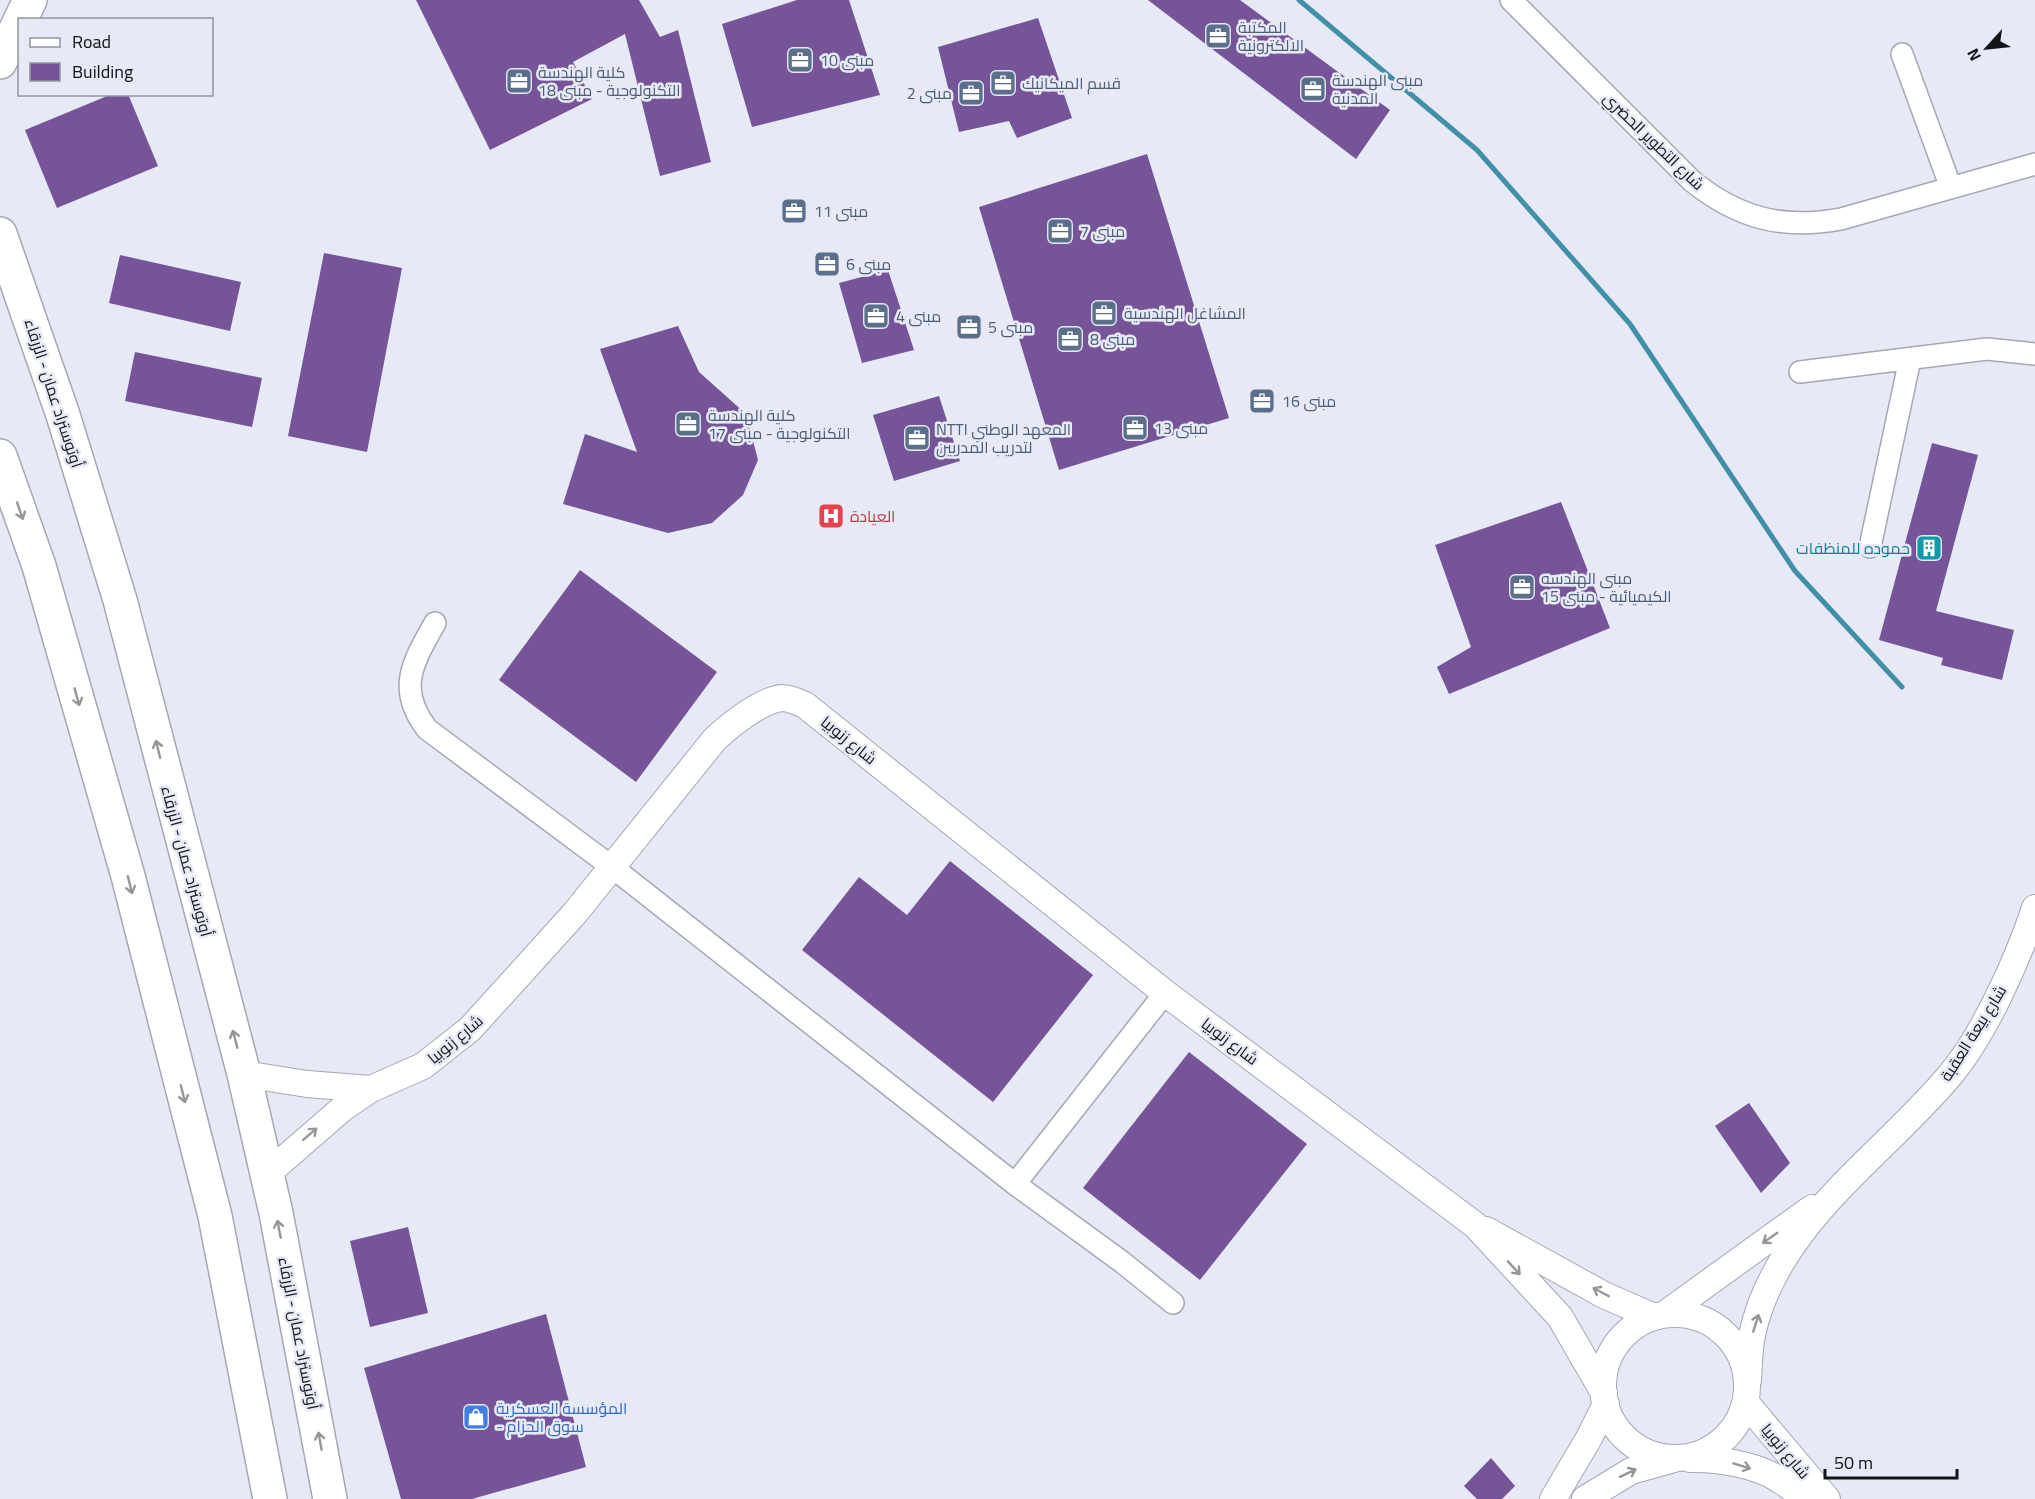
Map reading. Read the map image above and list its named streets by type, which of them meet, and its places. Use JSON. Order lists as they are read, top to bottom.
{
  "streets": {
    "main road": ["أوتوستراد عمان - الزرقاء"],
    "street": ["شارع التطوير الحضري", "شارع زنوبيا", "شارع بيعة العقبة"]
  },
  "crossings": [
    ["أوتوستراد عمان - الزرقاء", "شارع زنوبيا"],
    ["شارع زنوبيا", "شارع بيعة العقبة"]
  ],
  "places": {
    "office": [
      "المكتبة الالكترونية",
      "مبنى 10",
      "كلية الهندسة التكنولوجية - مبنى 18",
      "قسم الميكانيك",
      "مبنى الهندسة المدنية",
      "مبنى 2",
      "مبنى 11",
      "مبنى 7",
      "مبنى 6",
      "المشاغل الهندسية",
      "مبنى 4",
      "مبنى 5",
      "مبنى 8",
      "مبنى 16",
      "كلية الهندسة التكنولوجية - مبنى 17",
      "مبنى 13",
      "NTTI المعهد الوطني لتدريب المدربين",
      "مبنى الهندسه الكيميائية - مبنى 15"
    ],
    "hospital": ["العيادة"],
    "building": ["حموده للمنظفات"],
    "shop": ["المؤسسة العسكرية - سوق الحزام"]
  },
  "legend": ["Road", "Building"],
  "scale_bar": "50 m",
  "north": "bottom left"
}
